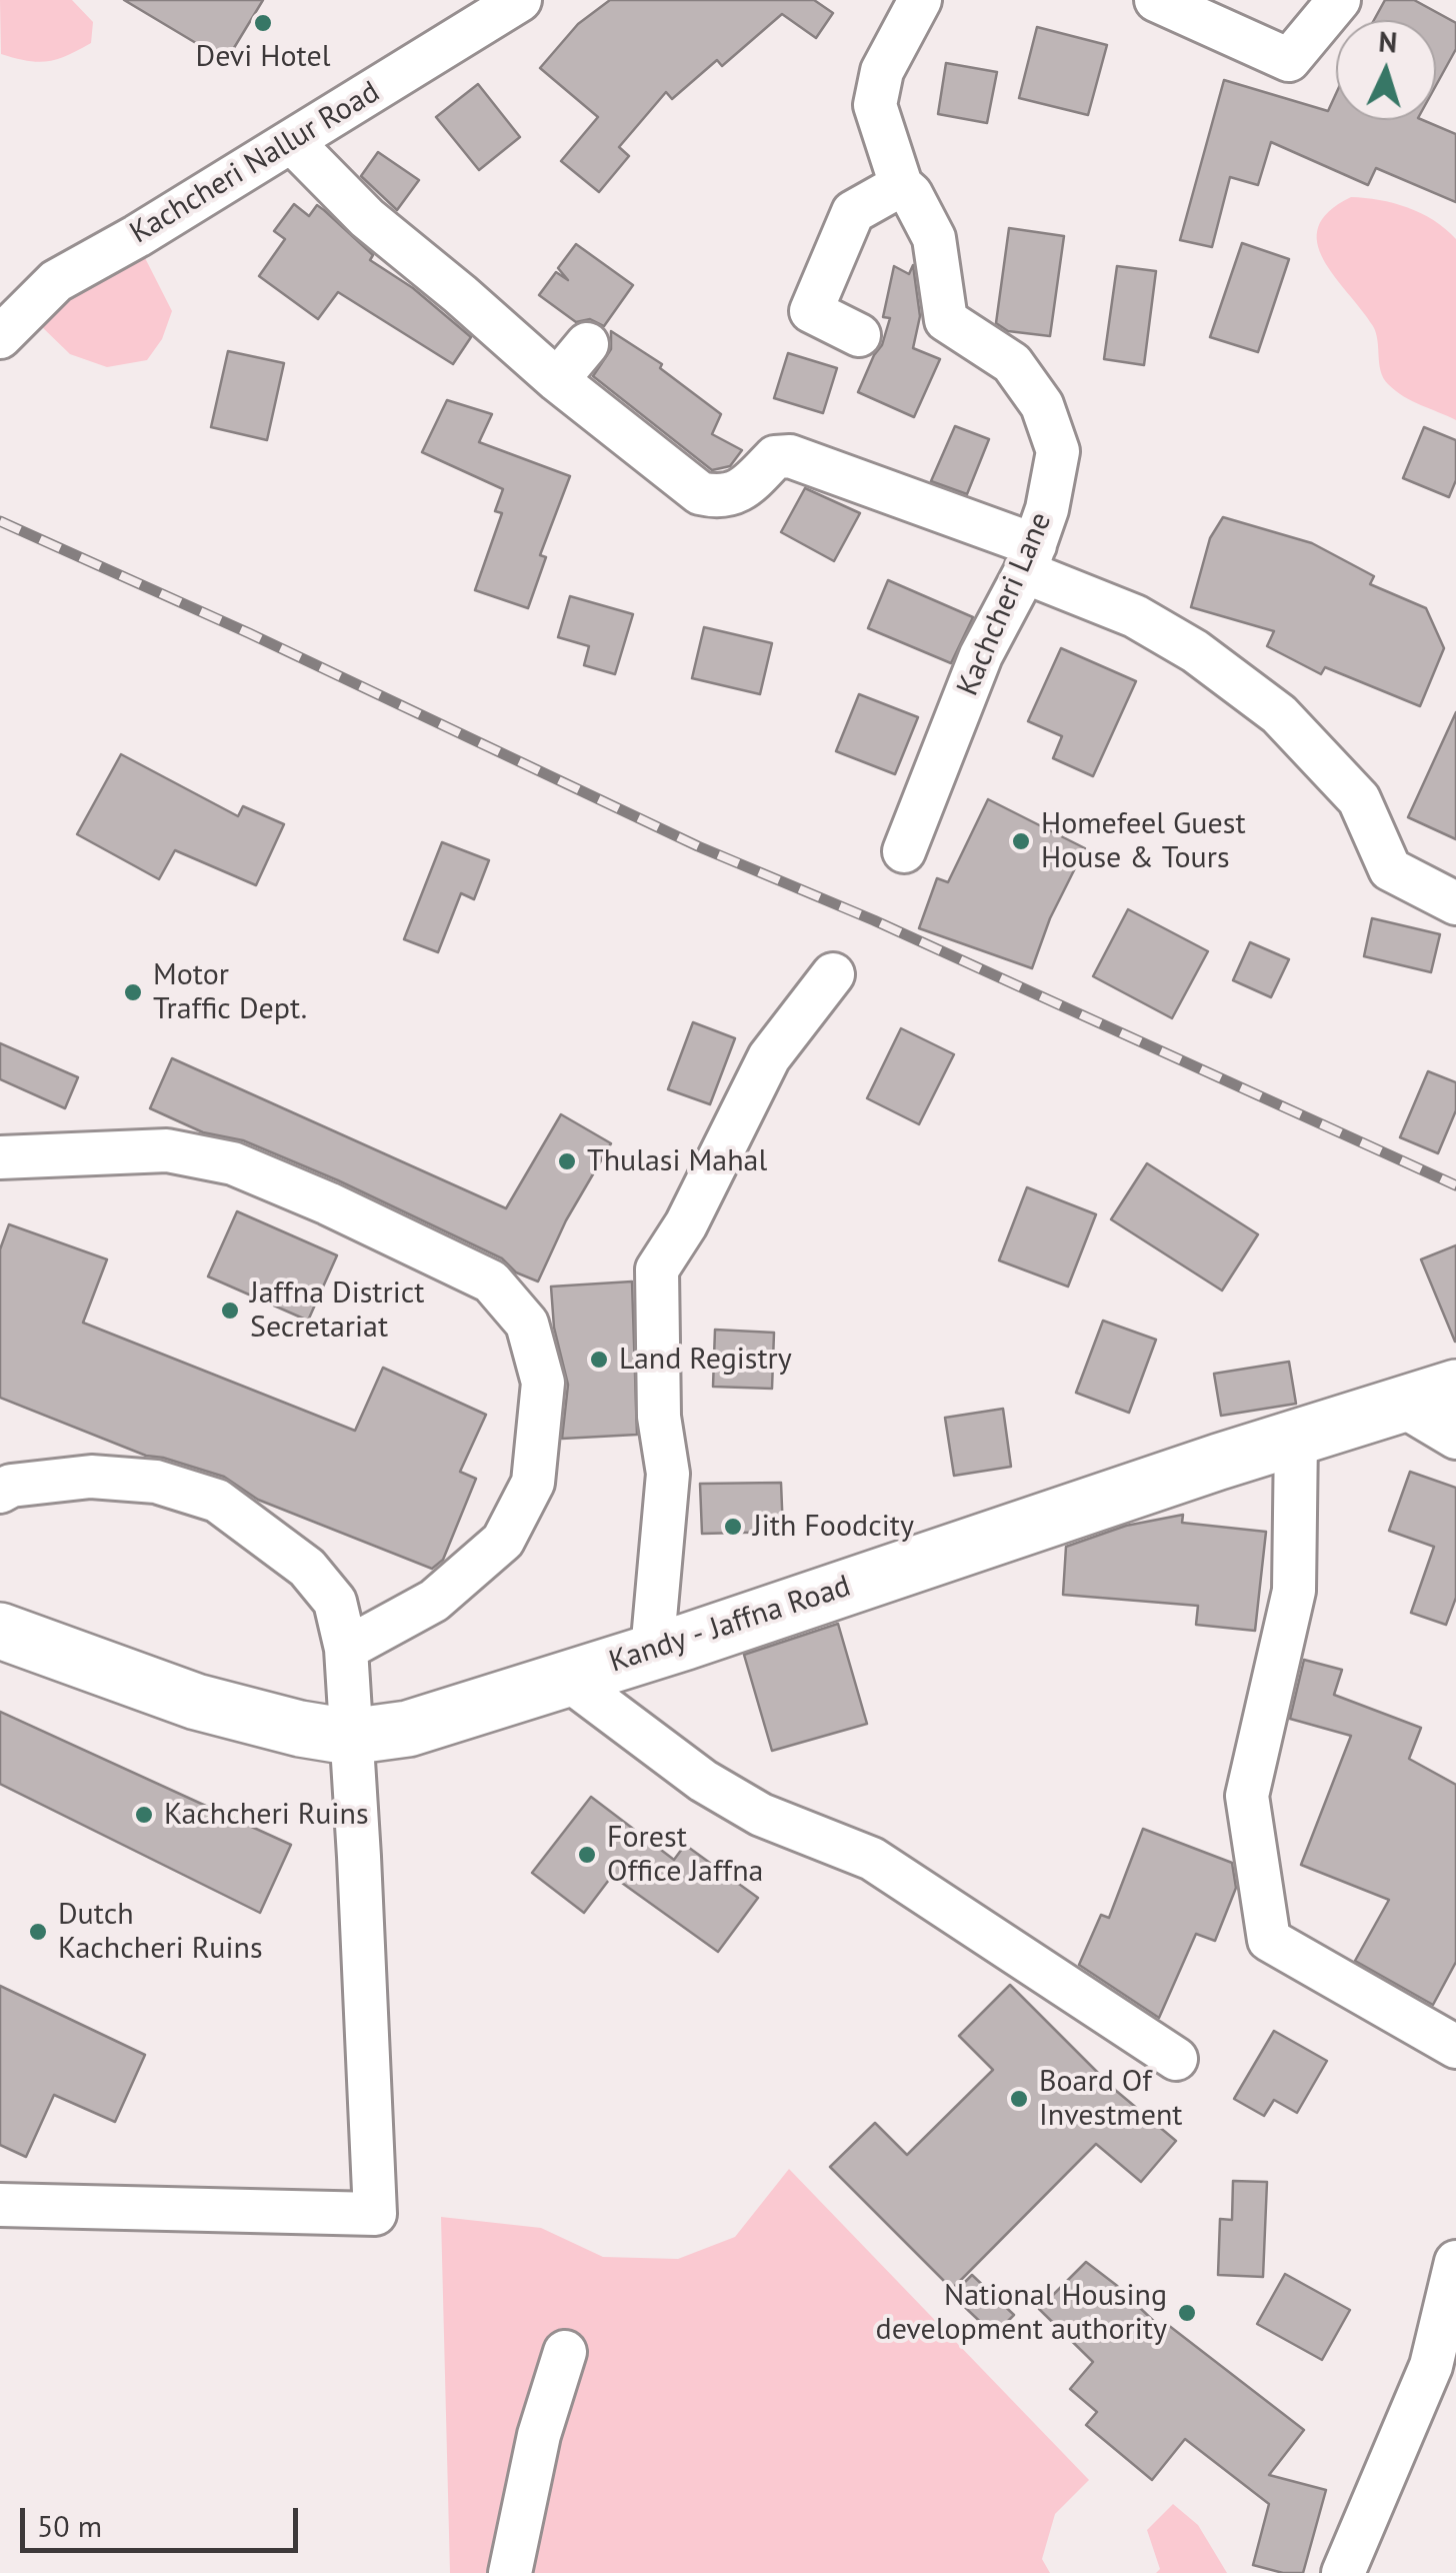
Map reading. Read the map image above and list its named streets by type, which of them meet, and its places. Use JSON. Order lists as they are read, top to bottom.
{
  "streets": {
    "highway": ["Kandy - Jaffna Road"],
    "street": ["Kachcheri Nallur Road", "Kachcheri Lane"]
  },
  "places": [
    "Devi Hotel",
    "Homefeel Guest House & Tours",
    "Motor Traffic Dept.",
    "Thulasi Mahal",
    "Jaffna District Secretariat",
    "Land Registry",
    "Jith Foodcity",
    "Kachcheri Ruins",
    "Forest Office Jaffna",
    "Dutch Kachcheri Ruins",
    "Board Of Investment",
    "National Housing development authority"
  ],
  "scale_bar": "50 m",
  "north": "top"
}
